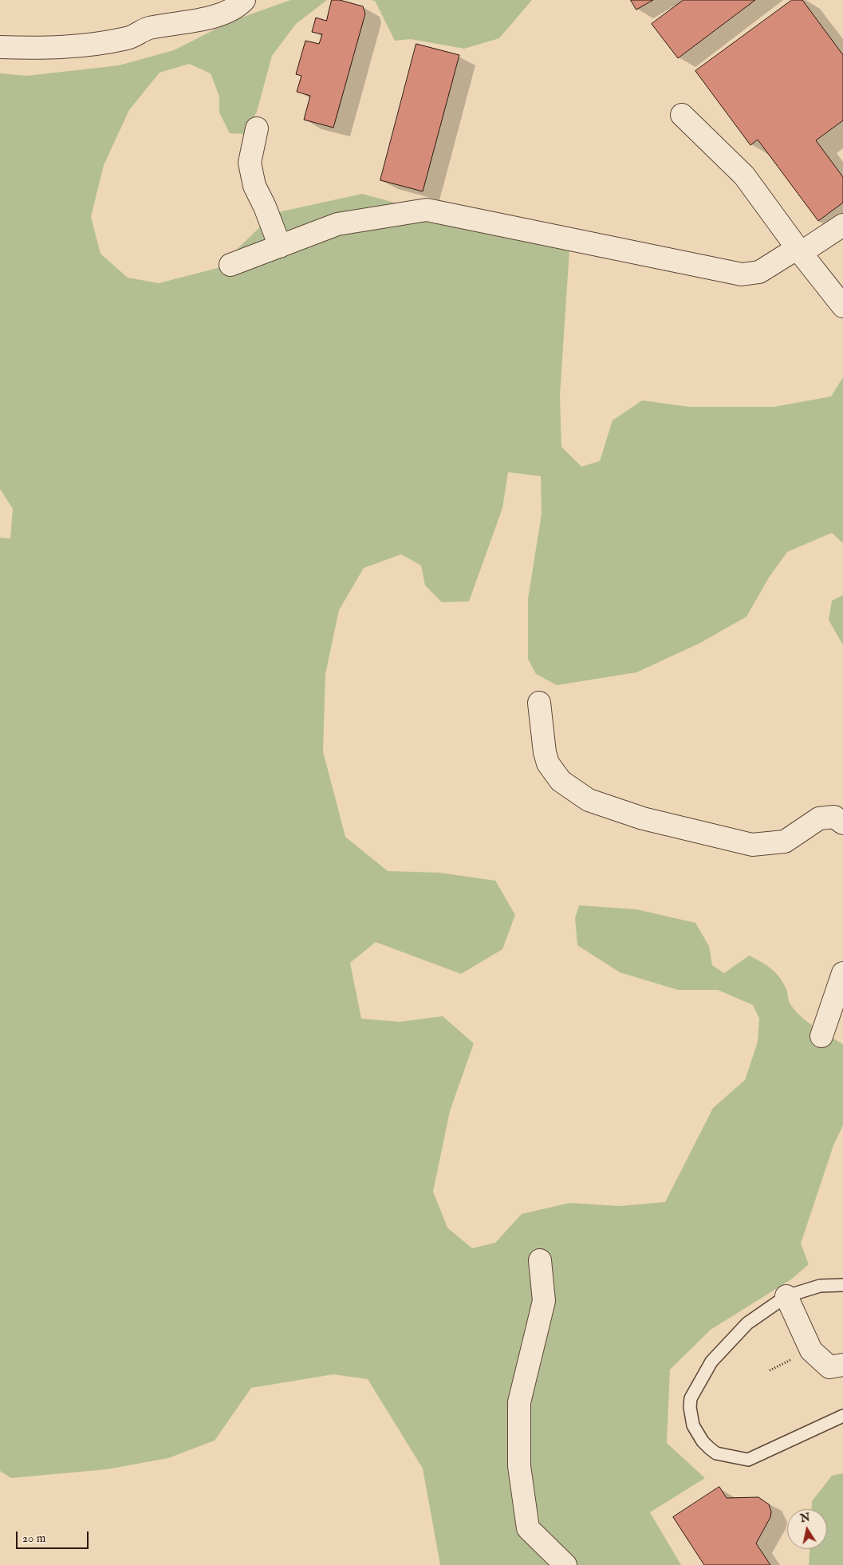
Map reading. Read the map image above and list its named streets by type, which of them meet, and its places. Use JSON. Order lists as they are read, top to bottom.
{
  "scale_bar": "20 m",
  "north": "top"
}
